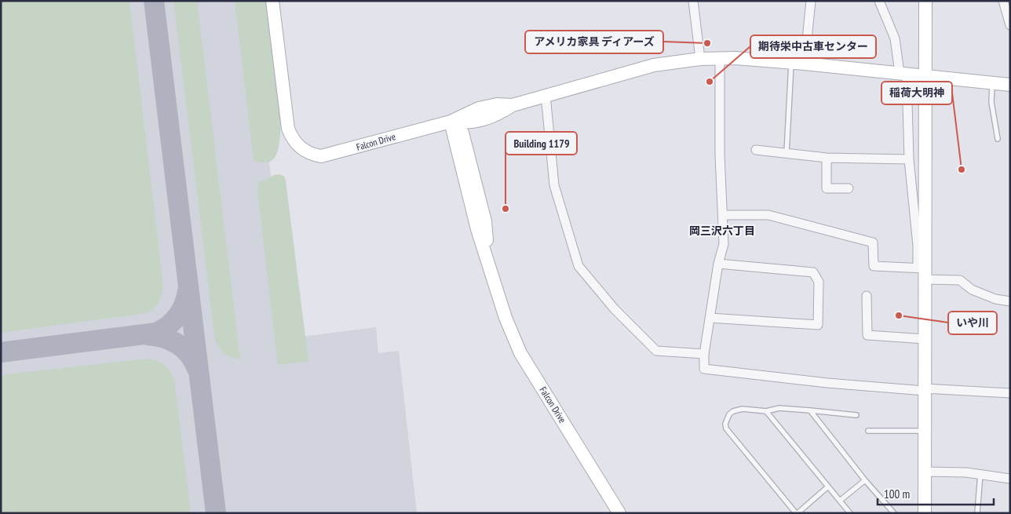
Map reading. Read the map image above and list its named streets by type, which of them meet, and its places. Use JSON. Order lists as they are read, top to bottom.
{
  "streets": {
    "street": ["Falcon Drive"]
  },
  "districts": ["岡三沢六丁目"],
  "places": [
    "アメリカ家具 ディアーズ",
    "期待栄中古車センター",
    "稲荷大明神",
    "Building 1179",
    "いや川"
  ],
  "scale_bar": "100 m"
}
